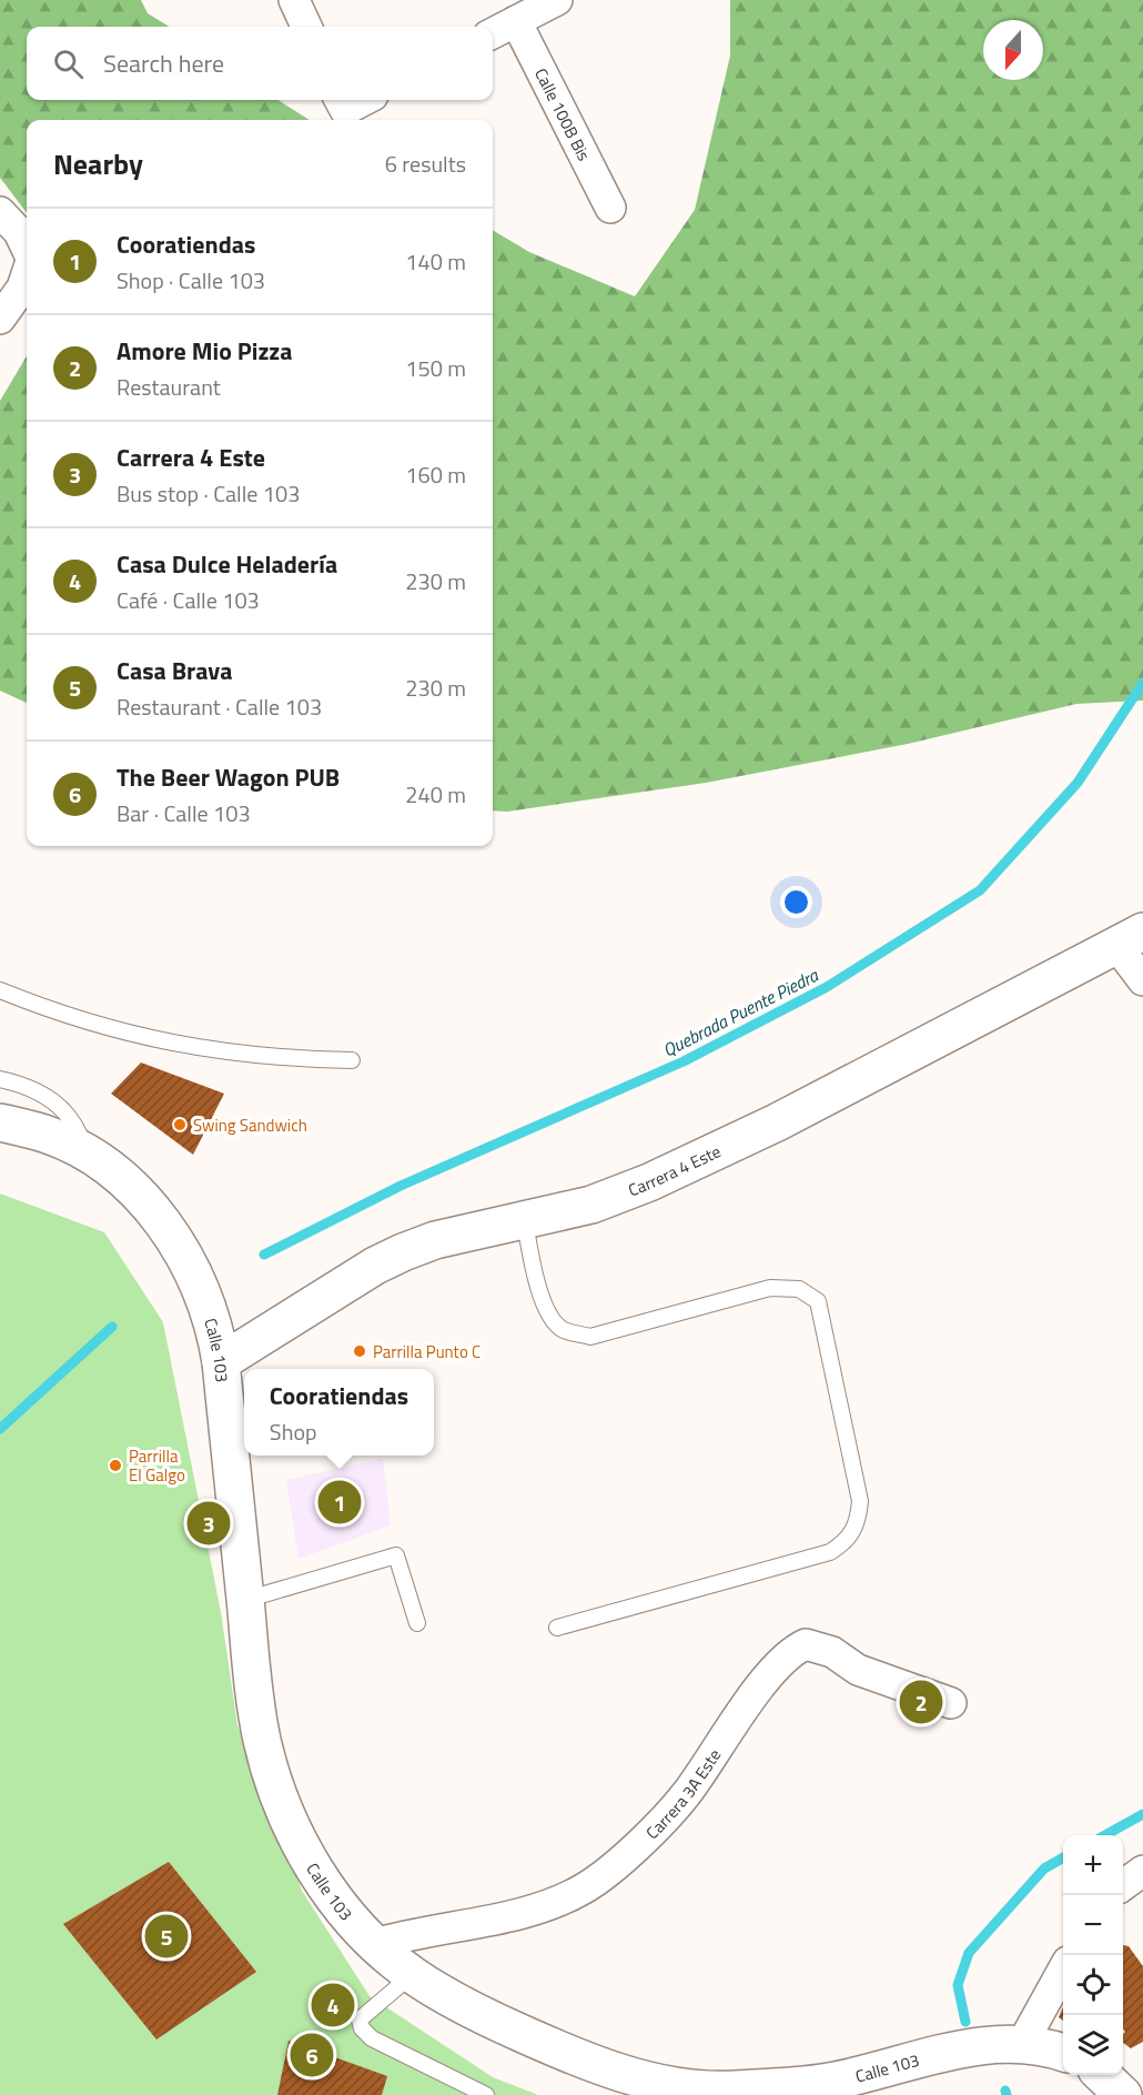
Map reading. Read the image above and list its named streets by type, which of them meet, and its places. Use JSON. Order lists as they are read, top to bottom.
{
  "streets": {
    "main road": ["Carrera 4 Este", "Calle 103"],
    "street": ["Calle 100B Bis", "Carrera 3A Este"]
  },
  "crossings": [
    ["Carrera 4 Este", "Calle 103"],
    ["Calle 103", "Carrera 3A Este"]
  ],
  "water": ["Quebrada Puente Piedra"],
  "places": ["Swing Sandwich", "Parrilla Punto C", "Parrilla El Galgo"],
  "north": "bottom",
  "page": {
    "search": "Search here",
    "heading": ["Nearby", "6 results"],
    "list": [
      {
        "mark": "1",
        "name": "Cooratiendas",
        "note": "Shop · Calle 103",
        "value": "140 m"
      },
      {
        "mark": "2",
        "name": "Amore Mio Pizza",
        "note": "Restaurant",
        "value": "150 m"
      },
      {
        "mark": "3",
        "name": "Carrera 4 Este",
        "note": "Bus stop · Calle 103",
        "value": "160 m"
      },
      {
        "mark": "4",
        "name": "Casa Dulce Heladería",
        "note": "Café · Calle 103",
        "value": "230 m"
      },
      {
        "mark": "5",
        "name": "Casa Brava",
        "note": "Restaurant · Calle 103",
        "value": "230 m"
      },
      {
        "mark": "6",
        "name": "The Beer Wagon PUB",
        "note": "Bar · Calle 103",
        "value": "240 m"
      }
    ],
    "popup": ["Cooratiendas", "Shop"],
    "pins": [
      "1",
      "3",
      "2",
      "5",
      "4",
      "6"
    ],
    "map_buttons": ["+", "−"]
  }
}
